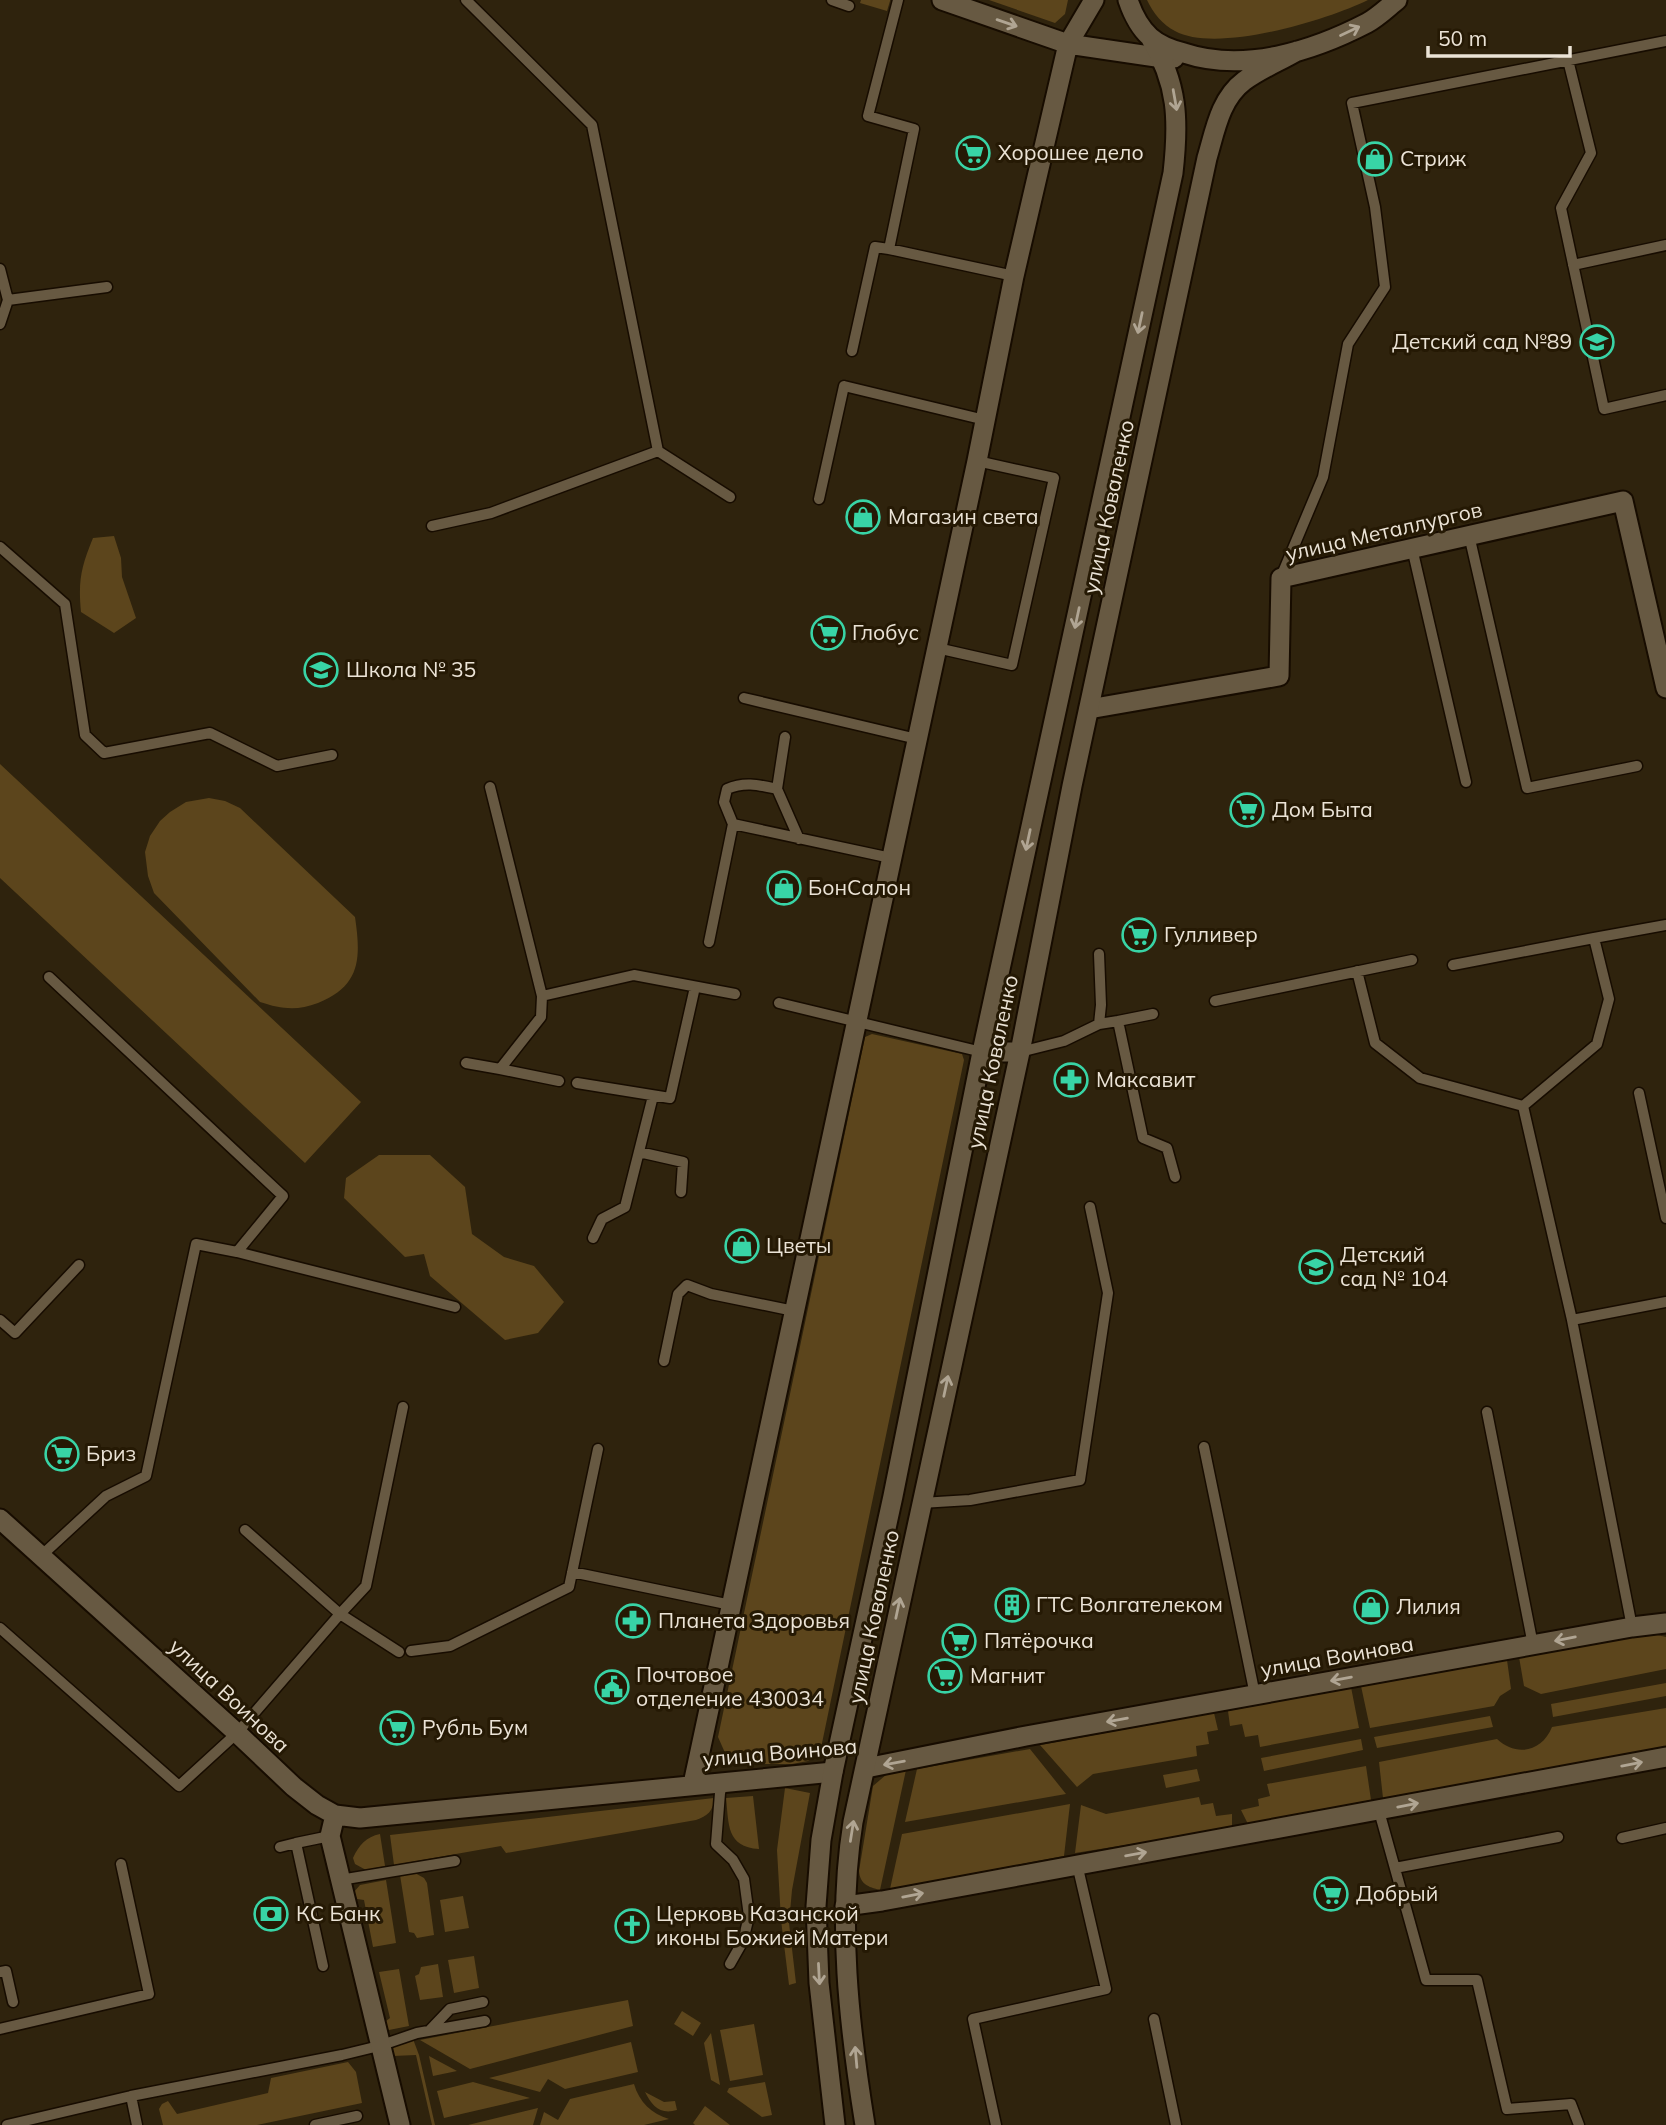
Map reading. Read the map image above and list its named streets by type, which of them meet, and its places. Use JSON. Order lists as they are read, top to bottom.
{
  "streets": {
    "street": ["улица Коваленко", "улица Металлургов", "улица Воинова"]
  },
  "crossings": [
    ["улица Коваленко", "улица Металлургов"],
    ["улица Коваленко", "улица Воинова"]
  ],
  "places": {
    "supermarket": [
      "Хорошее дело",
      "Глобус",
      "Дом Быта",
      "Гулливер",
      "Бриз",
      "Пятёрочка",
      "Магнит",
      "Рубль Бум",
      "Добрый"
    ],
    "shop": [
      "Стриж",
      "Магазин света",
      "БонСалон",
      "Цветы",
      "Лилия"
    ],
    "school or university": ["Детский сад №89", "Школа № 35", "Детский сад № 104"],
    "pharmacy": ["Максавит", "Планета Здоровья"],
    "building": ["ГТС Волгателеком"],
    "public building": ["Почтовое отделение 430034"],
    "bank": ["КС Банк"],
    "church": ["Церковь Казанской иконы Божией Матери"]
  },
  "scale_bar": "50 m"
}
